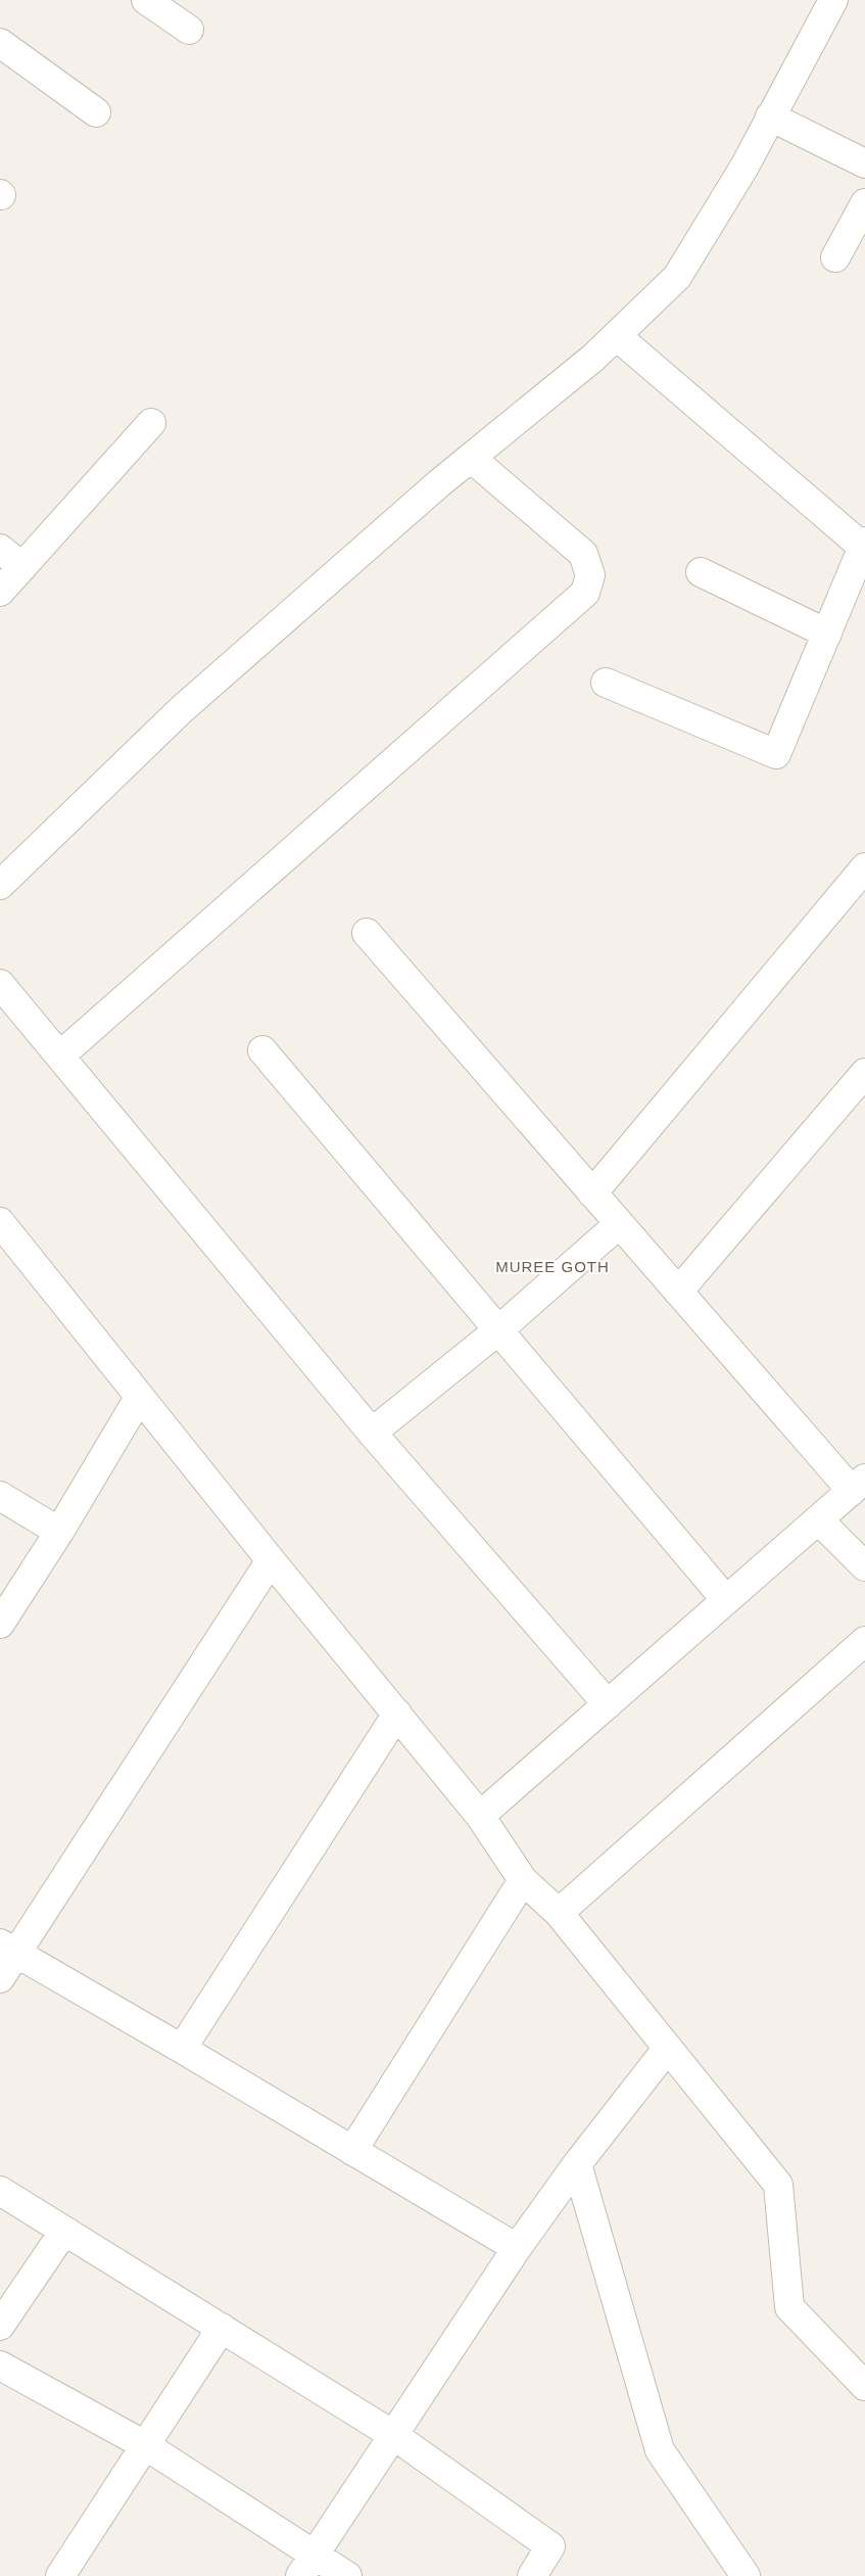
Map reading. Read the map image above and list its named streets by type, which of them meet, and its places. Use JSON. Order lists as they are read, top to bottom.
{
  "districts": ["MUREE GOTH"]
}
